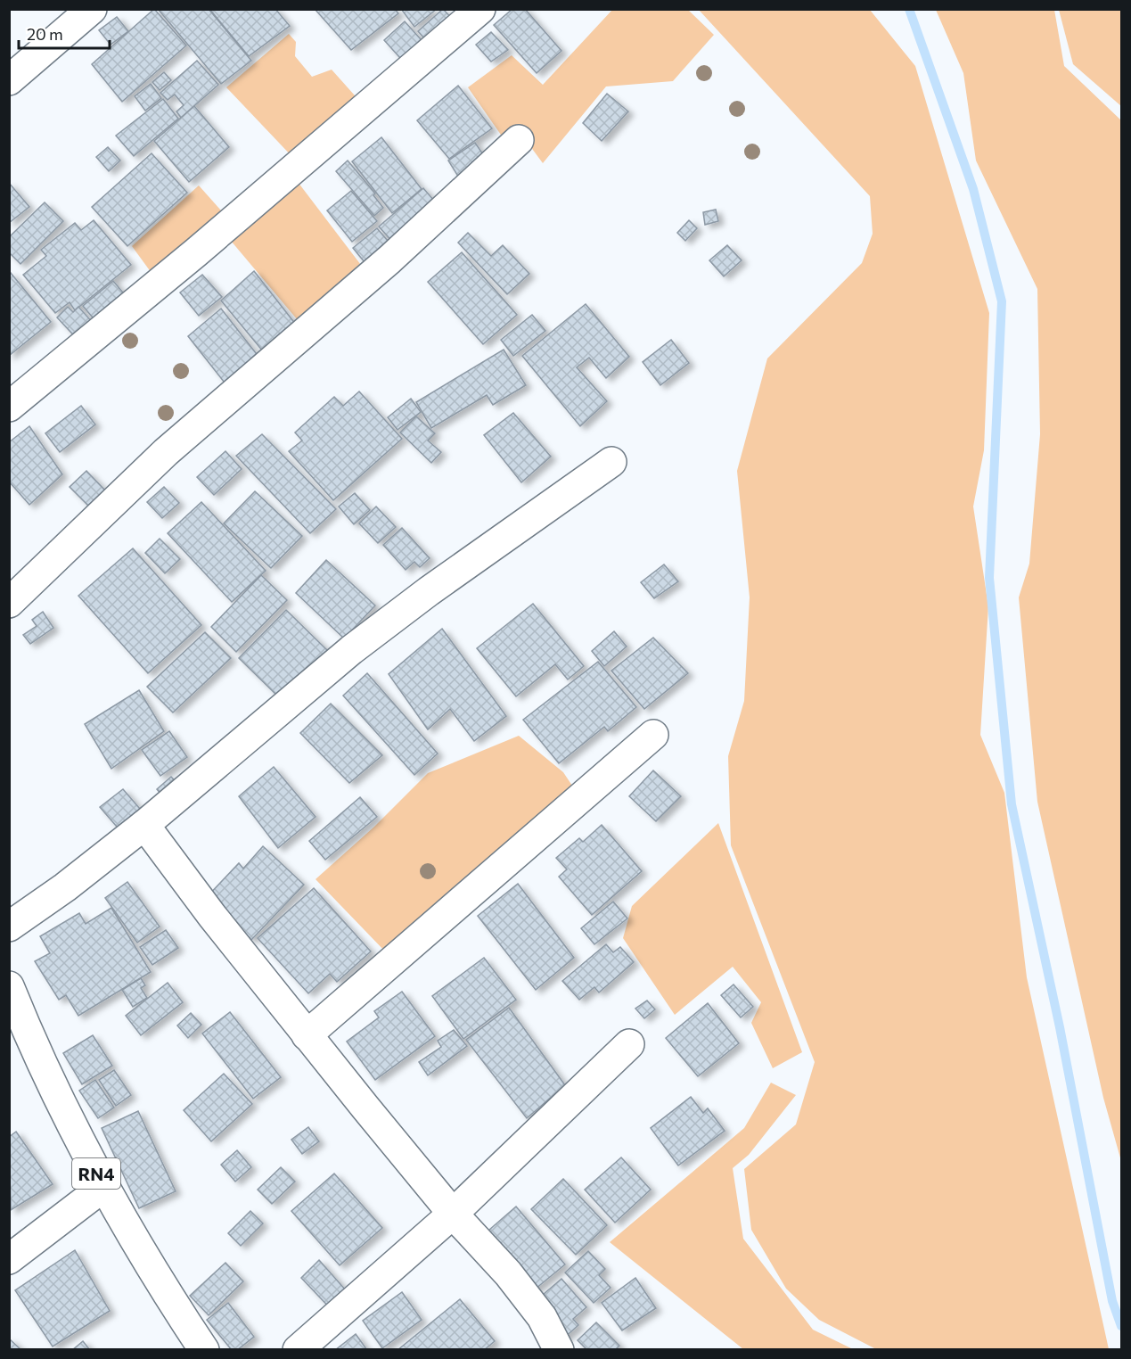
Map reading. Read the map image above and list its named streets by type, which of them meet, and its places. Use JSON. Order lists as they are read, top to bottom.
{
  "streets": {
    "main road": ["RN4"]
  },
  "scale_bar": "20 m"
}
